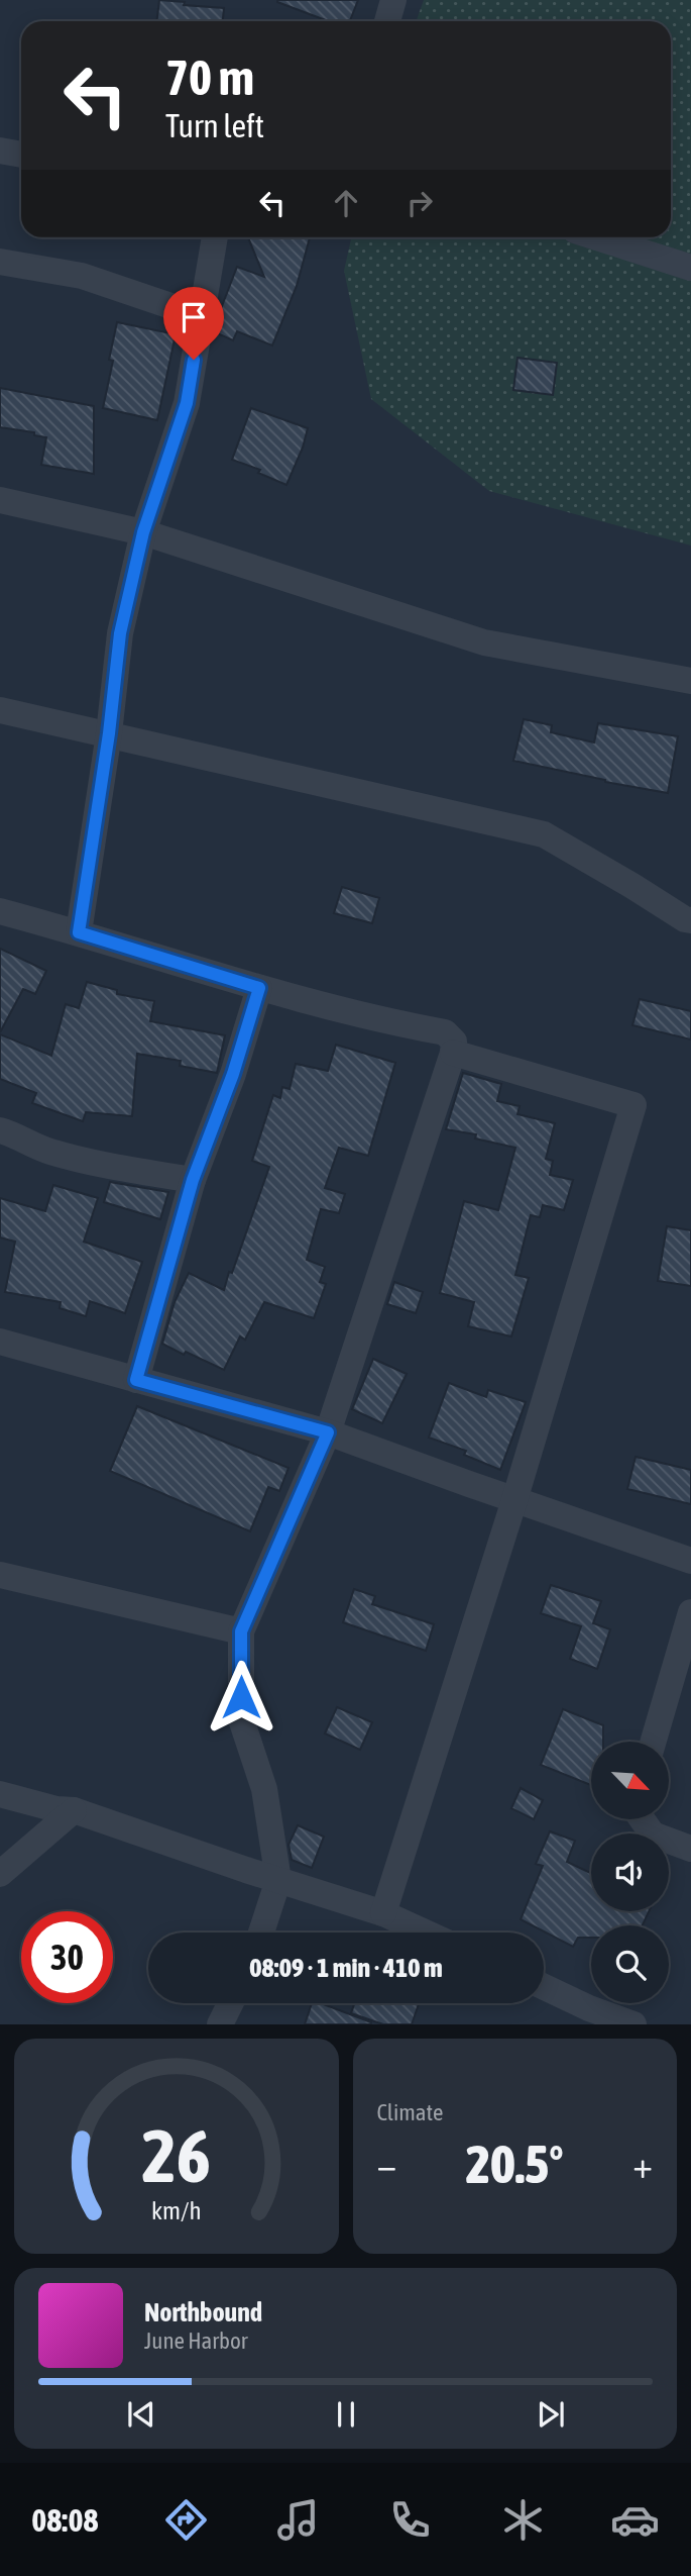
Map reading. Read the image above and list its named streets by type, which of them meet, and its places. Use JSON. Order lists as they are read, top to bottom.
{
  "north": "bottom right",
  "page": {
    "turn": ["70 m", "Turn left"],
    "limit": "30",
    "trip": "08:09 · 1 min · 410 m",
    "tile": "Climate",
    "heat": ["−", "20.5°", "+"],
    "song": ["Northbound", "June Harbor"],
    "tabs": "08:08",
    "gauge": ["26", "km/h"]
  }
}
